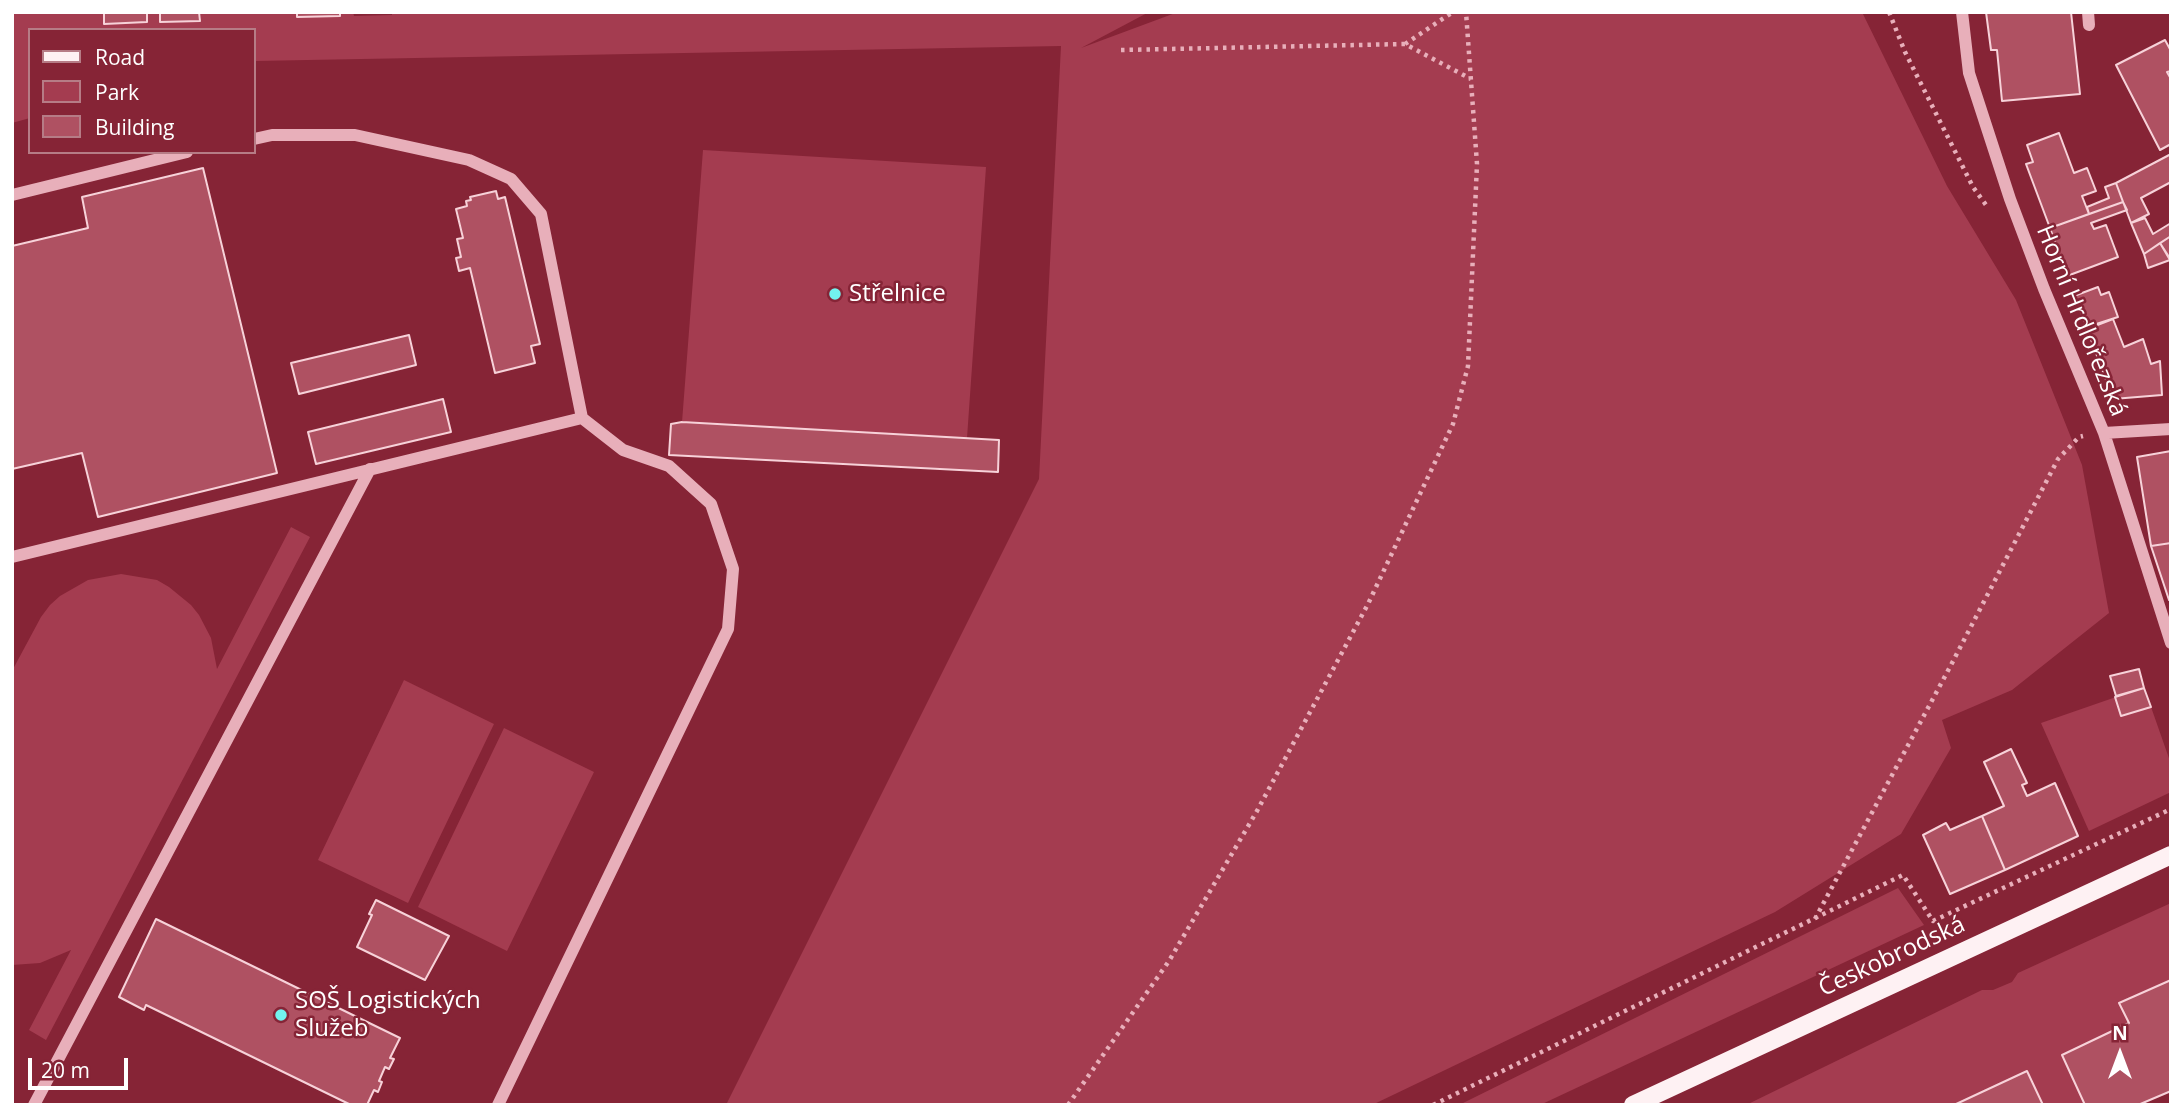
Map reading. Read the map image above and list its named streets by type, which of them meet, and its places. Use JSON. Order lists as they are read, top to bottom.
{
  "streets": {
    "main road": ["Českobrodská"],
    "street": ["Horní Hrdlořezská"]
  },
  "places": ["Střelnice", "SOŠ Logistických Služeb"],
  "legend": ["Road", "Park", "Building"],
  "scale_bar": "20 m",
  "north": "top"
}
